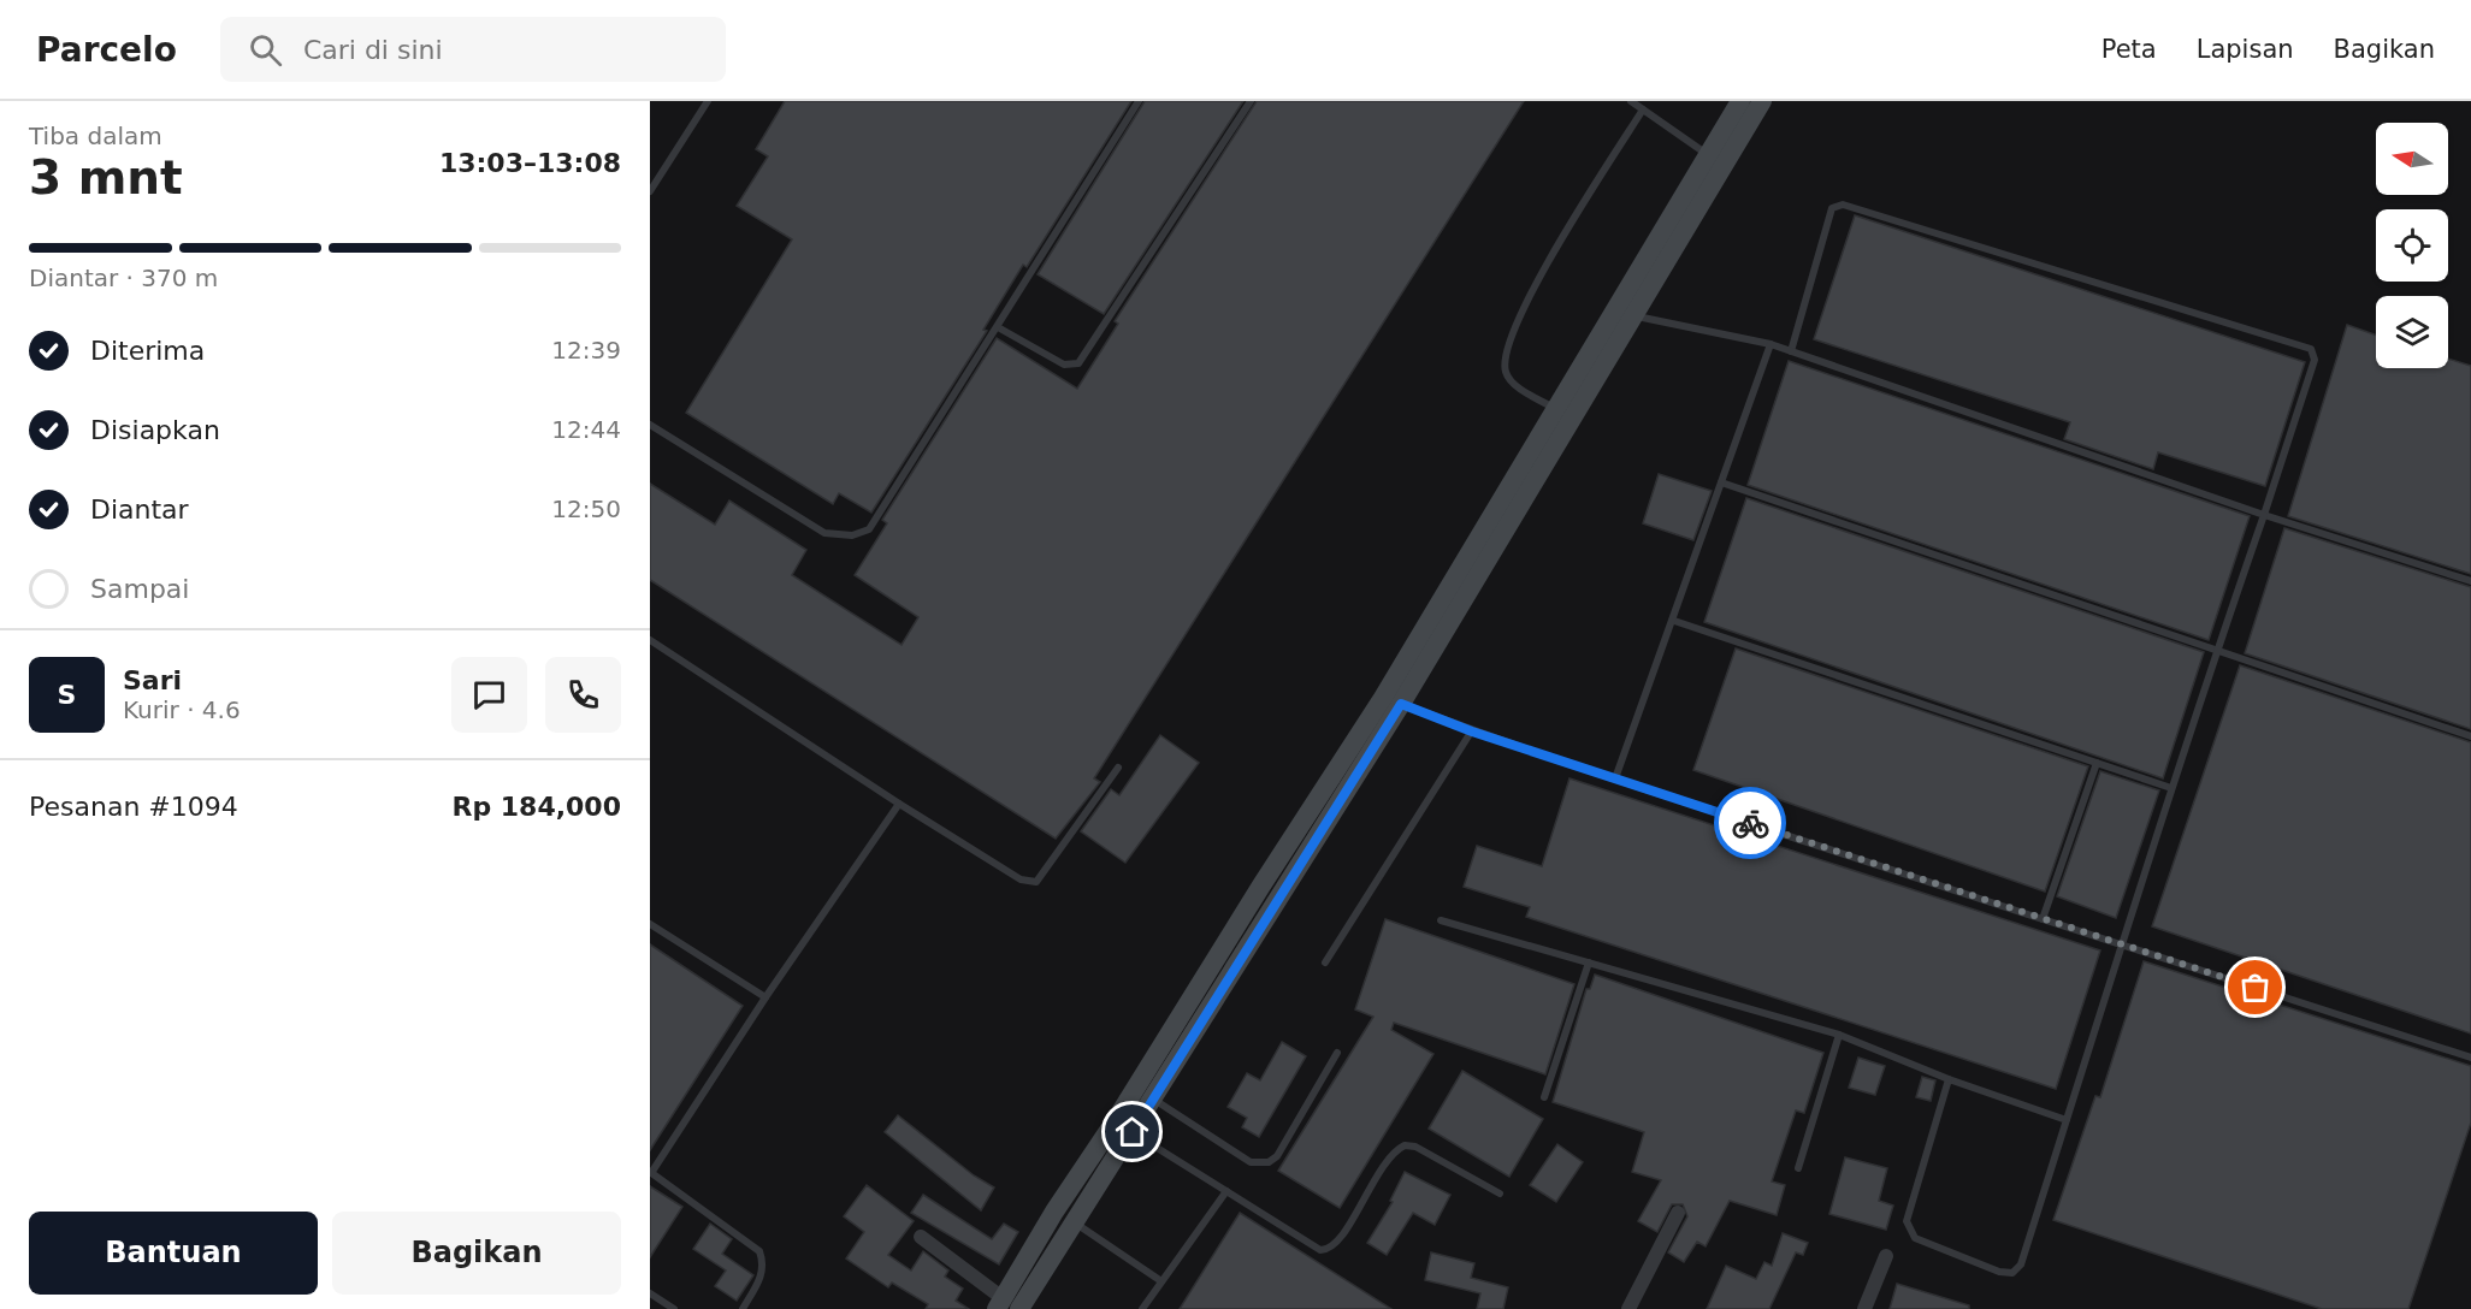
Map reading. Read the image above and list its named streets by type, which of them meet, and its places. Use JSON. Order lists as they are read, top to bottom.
{
  "north": "left",
  "page": {
    "header": "Parcelo",
    "search": "Cari di sini",
    "nav": ["Peta", "Lapisan", "Bagikan"],
    "heading": ["3 mnt", "Tiba dalam", "13:03–13:08"],
    "panel": [
      "Sari",
      "Kurir · 4.6",
      "Pesanan #1094",
      "Rp 184,000"
    ],
    "bar": "Diantar · 370 m",
    "list": [
      ["Diterima", "12:39"],
      ["Disiapkan", "12:44"],
      ["Diantar", "12:50"],
      "Sampai"
    ],
    "round": "S",
    "buttons": ["Bantuan", "Bagikan"]
  }
}
